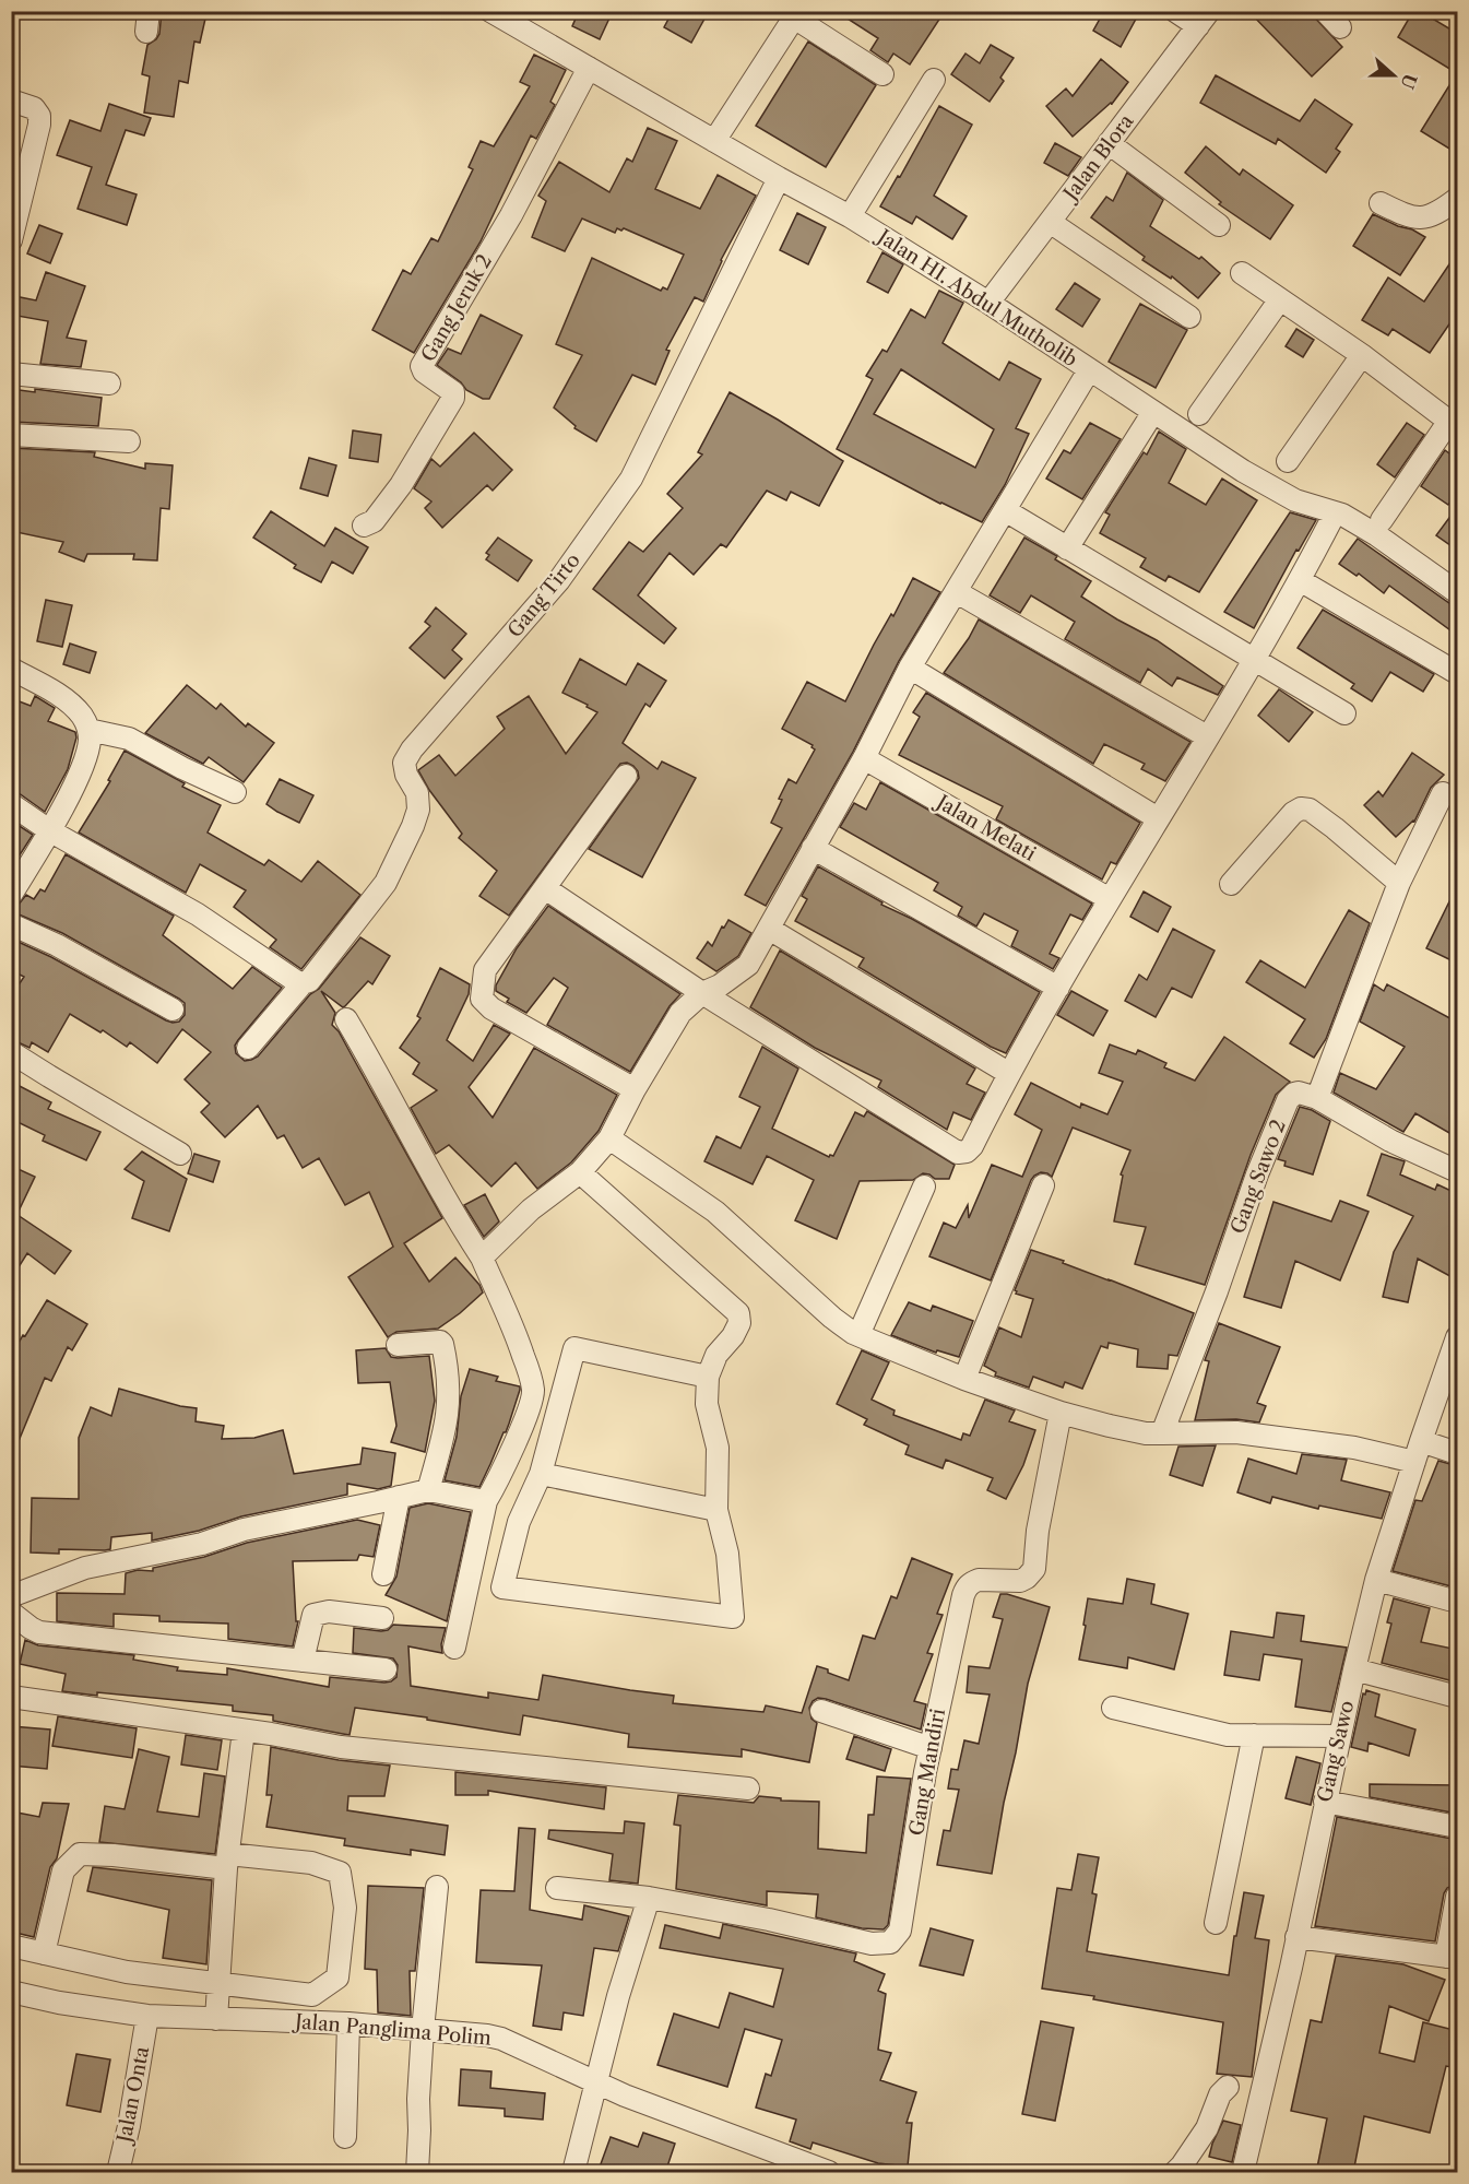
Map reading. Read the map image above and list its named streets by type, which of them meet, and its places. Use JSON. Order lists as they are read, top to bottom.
{
  "streets": {
    "street": [
      "Jalan Blora",
      "Jalan HI. Abdul Mutholib",
      "Gang Jeruk 2",
      "Gang Tirto",
      "Jalan Melati",
      "Gang Sawo 2",
      "Gang Sawo",
      "Gang Mandiri",
      "Jalan Panglima Polim",
      "Jalan Onta"
    ]
  },
  "crossings": [
    ["Jalan Blora", "Jalan HI. Abdul Mutholib"],
    ["Jalan HI. Abdul Mutholib", "Gang Jeruk 2"],
    ["Jalan HI. Abdul Mutholib", "Gang Tirto"],
    ["Jalan Panglima Polim", "Jalan Onta"]
  ],
  "north": "right"
}
